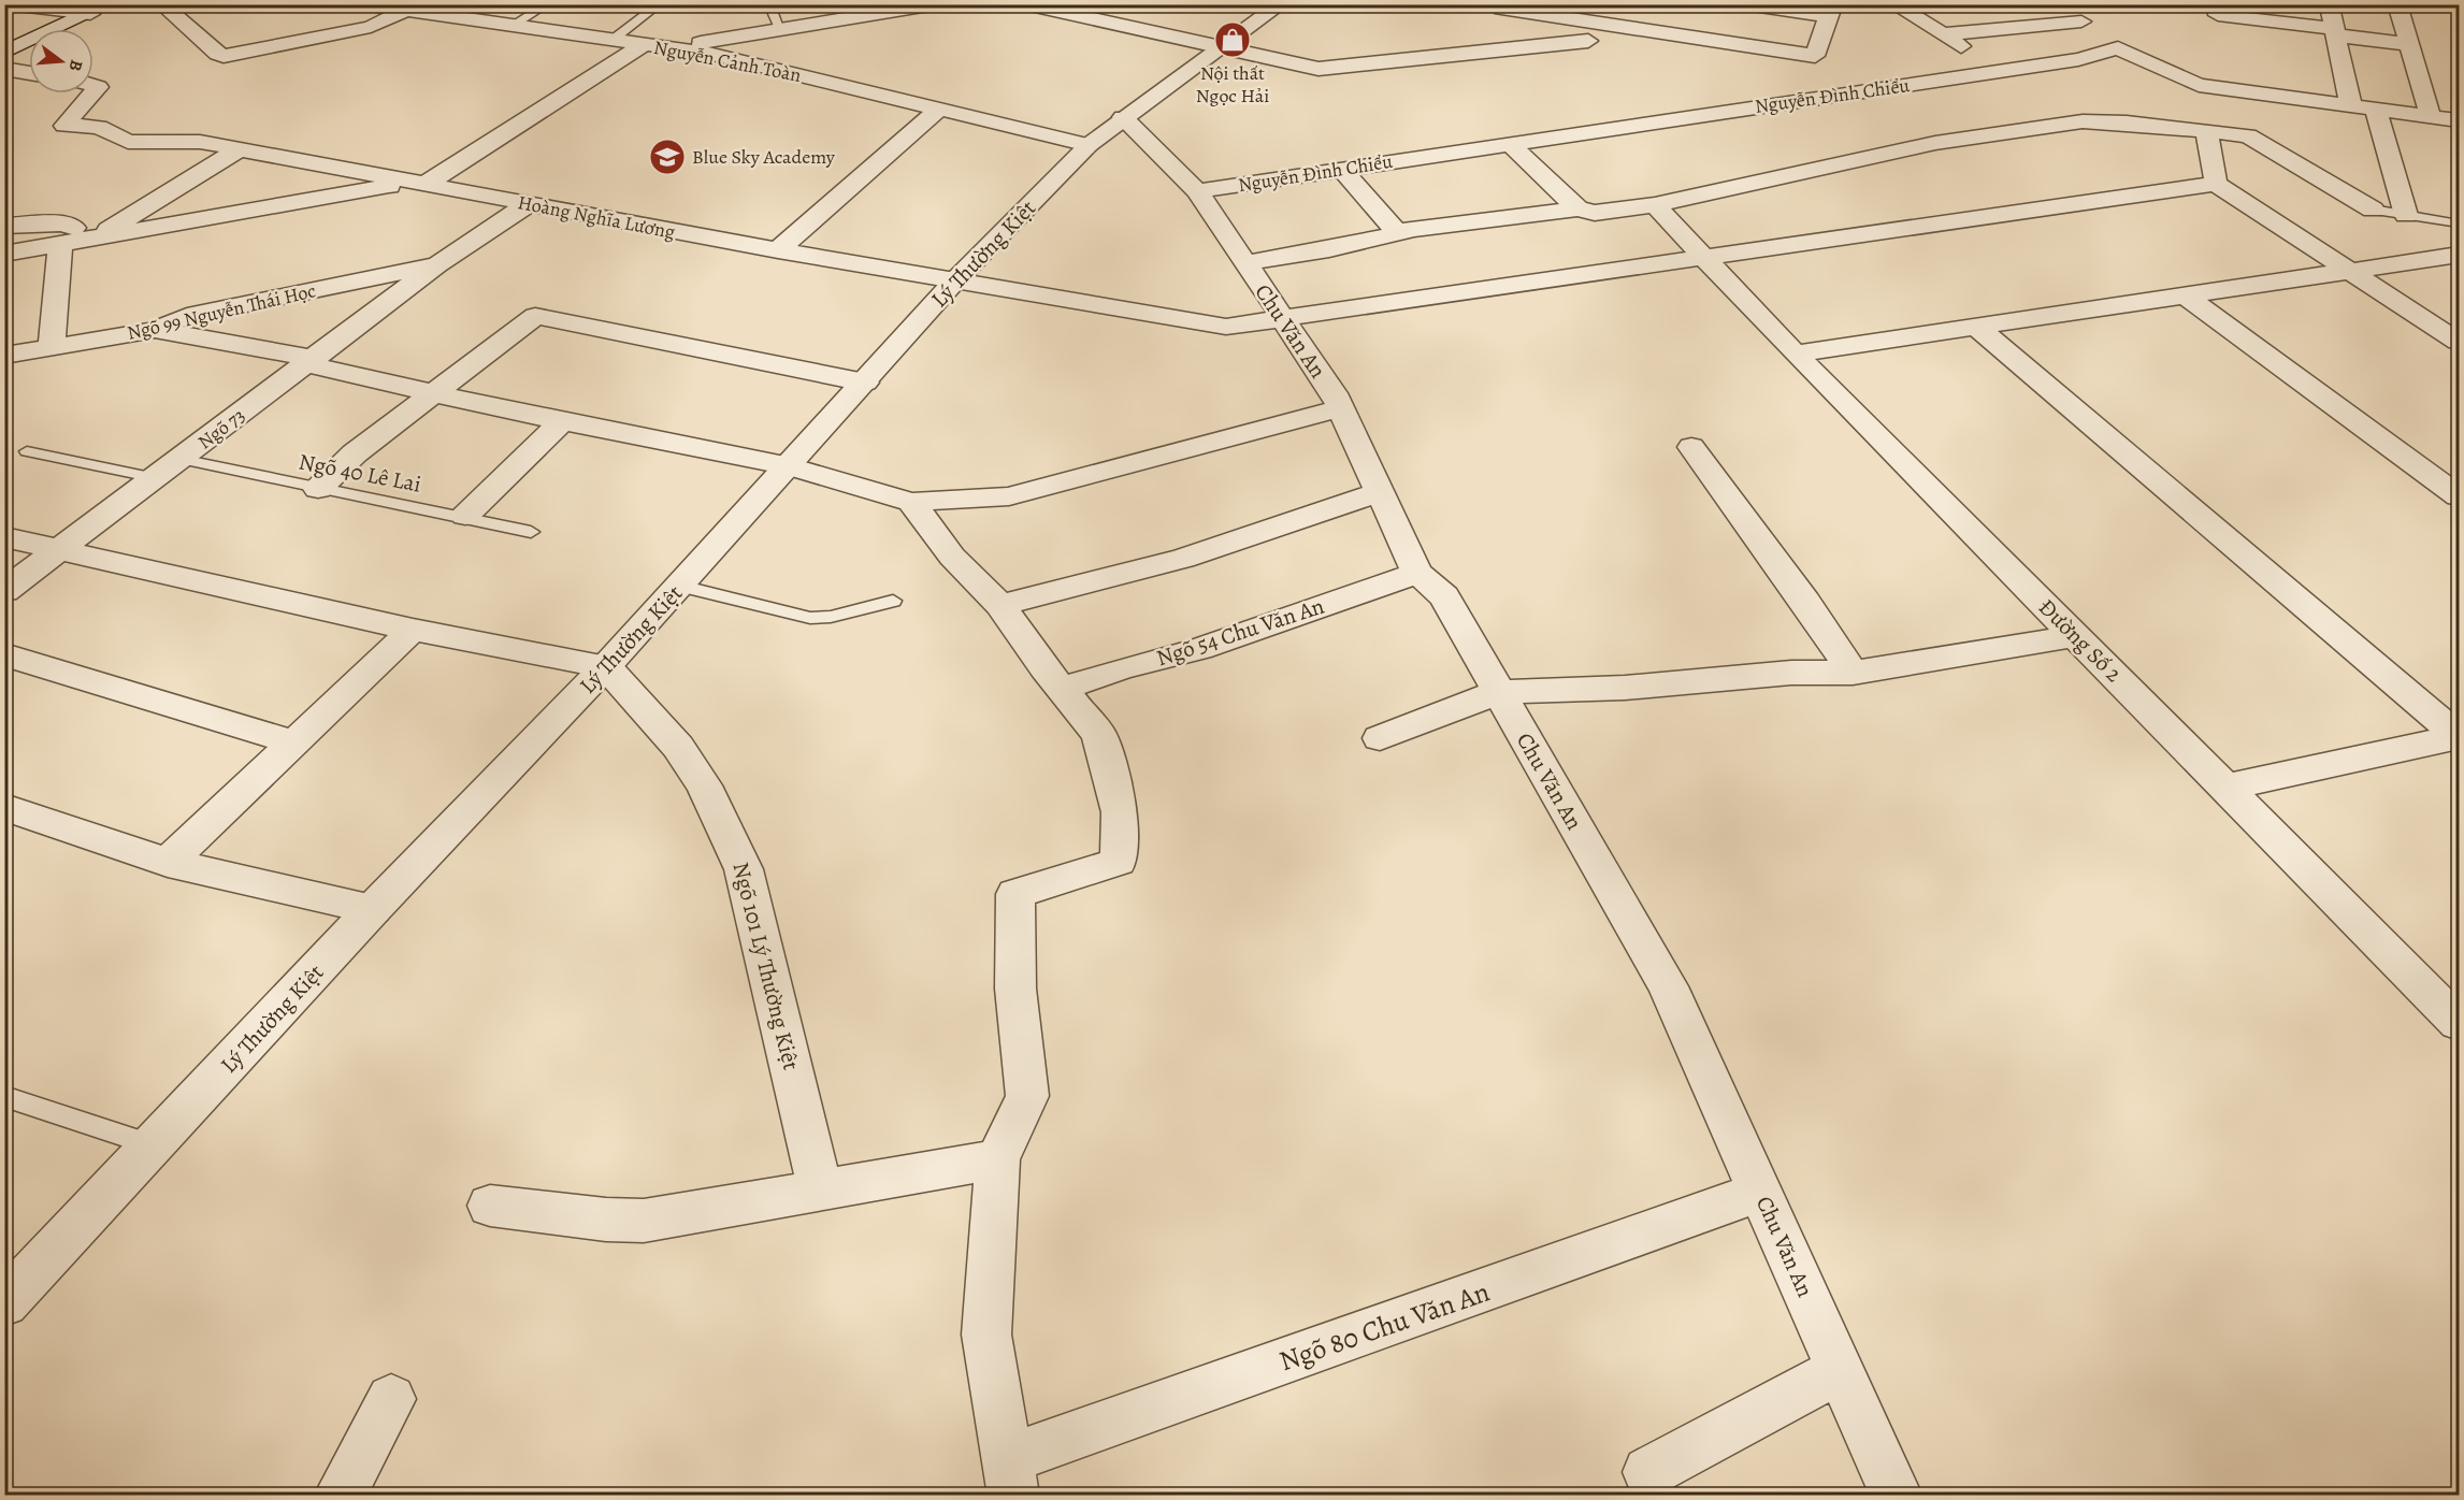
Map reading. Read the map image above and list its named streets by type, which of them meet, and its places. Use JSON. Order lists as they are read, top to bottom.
{
  "streets": {
    "street": [
      "Nguyễn Cảnh Toàn",
      "Nguyễn Đình Chiểu",
      "Hoàng Nghĩa Lương",
      "Lý Thường Kiệt",
      "Ngõ 99 Nguyễn Thái Học",
      "Chu Văn An",
      "Ngõ 73",
      "Ngõ 54 Chu Văn An",
      "Đường Số 2",
      "Ngõ 101 Lý Thường Kiệt",
      "Ngõ 80 Chu Văn An"
    ],
    "lane": ["Ngõ 40 Lê Lai"]
  },
  "crossings": [
    ["Nguyễn Cảnh Toàn", "Lý Thường Kiệt"],
    ["Nguyễn Đình Chiểu", "Chu Văn An"],
    ["Hoàng Nghĩa Lương", "Lý Thường Kiệt"],
    ["Hoàng Nghĩa Lương", "Chu Văn An"],
    ["Hoàng Nghĩa Lương", "Ngõ 73"],
    ["Hoàng Nghĩa Lương", "Đường Số 2"],
    ["Lý Thường Kiệt", "Chu Văn An"],
    ["Lý Thường Kiệt", "Ngõ 101 Lý Thường Kiệt"],
    ["Ngõ 99 Nguyễn Thái Học", "Ngõ 73"],
    ["Chu Văn An", "Ngõ 54 Chu Văn An"],
    ["Chu Văn An", "Ngõ 80 Chu Văn An"],
    ["Ngõ 73", "Ngõ 40 Lê Lai"]
  ],
  "places": {
    "shop": ["Nội thất Ngọc Hải"],
    "school or university": ["Blue Sky Academy"]
  },
  "north": "right"
}
